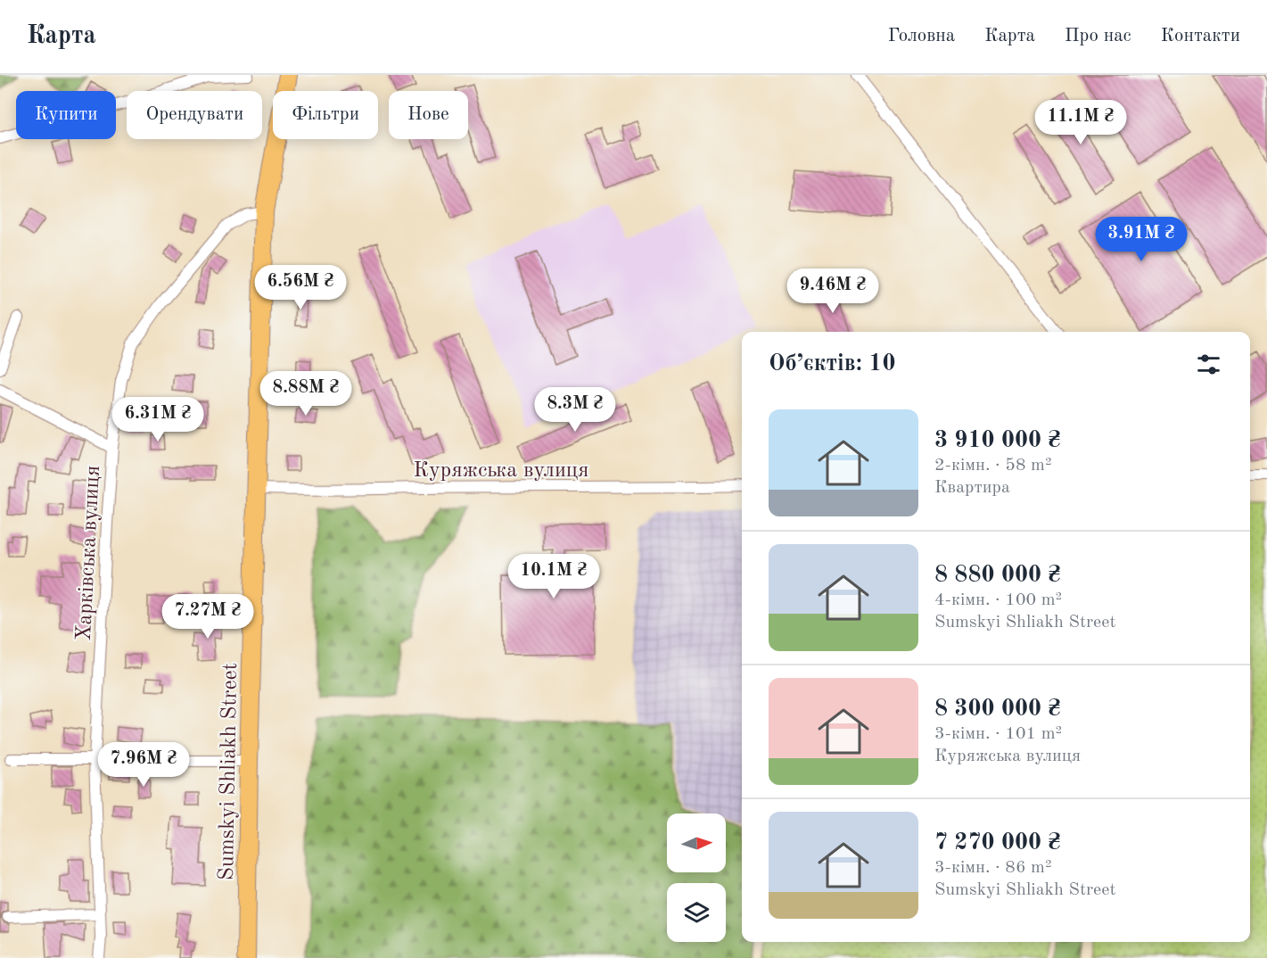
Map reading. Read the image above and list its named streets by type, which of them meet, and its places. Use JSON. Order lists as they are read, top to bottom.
{
  "streets": {
    "main road": ["Sumskyi Shliakh Street"],
    "street": ["Куряжська вулиця", "Харківська вулиця"]
  },
  "crossings": [
    ["Куряжська вулиця", "Sumskyi Shliakh Street"],
    ["Харківська вулиця", "Sumskyi Shliakh Street"]
  ],
  "north": "right",
  "page": {
    "header": "Карта",
    "nav": [
      "Головна",
      "Карта",
      "Про нас",
      "Контакти"
    ],
    "chip": [
      "Купити",
      "Орендувати",
      "Фільтри",
      "Нове"
    ],
    "price": [
      "11.1M ₴",
      "3.91M ₴",
      "6.56M ₴",
      "9.46M ₴",
      "8.88M ₴",
      "8.3M ₴",
      "6.31M ₴",
      "10.1M ₴",
      "7.27M ₴",
      "7.96M ₴"
    ],
    "heading": "Об’єктів: 10",
    "list": [
      {
        "name": "3 910 000 ₴",
        "note": "2-кімн. · 58 m² · Квартира"
      },
      {
        "name": "8 880 000 ₴",
        "note": "4-кімн. · 100 m² · Sumskyi Shliakh Street"
      },
      {
        "name": "8 300 000 ₴",
        "note": "3-кімн. · 101 m² · Куряжська вулиця"
      },
      {
        "name": "7 270 000 ₴",
        "note": "3-кімн. · 86 m² · Sumskyi Shliakh Street"
      }
    ]
  }
}
